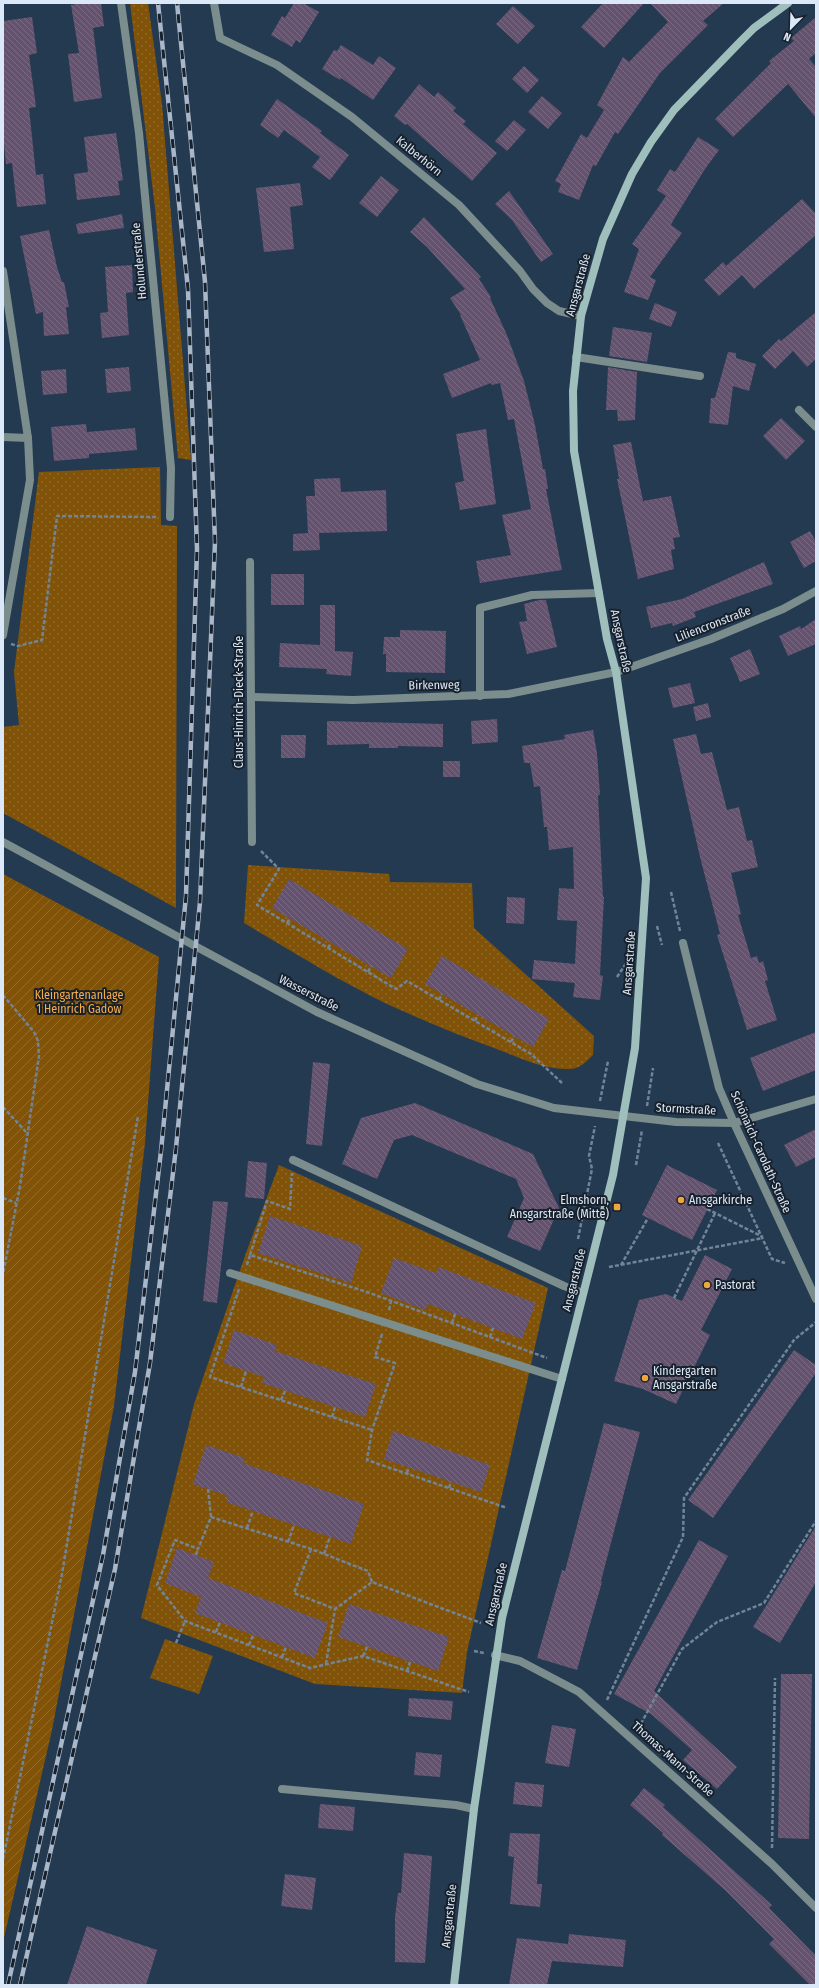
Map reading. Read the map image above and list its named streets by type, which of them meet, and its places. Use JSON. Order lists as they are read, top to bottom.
{
  "streets": {
    "street": [
      "Kalberhörn",
      "Holunderstraße",
      "Ansgarstraße",
      "Liliencronstraße",
      "Birkenweg",
      "Claus-Hinrich-Dieck-Straße",
      "Wasserstraße",
      "Stormstraße",
      "Schönaich-Carolath-Straße",
      "Thomas-Mann-Straße"
    ]
  },
  "crossings": [
    ["Kalberhörn", "Ansgarstraße"],
    ["Ansgarstraße", "Liliencronstraße"],
    ["Ansgarstraße", "Birkenweg"],
    ["Ansgarstraße", "Wasserstraße"],
    ["Ansgarstraße", "Stormstraße"],
    ["Ansgarstraße", "Thomas-Mann-Straße"],
    ["Liliencronstraße", "Birkenweg"],
    ["Birkenweg", "Claus-Hinrich-Dieck-Straße"],
    ["Wasserstraße", "Stormstraße"],
    ["Stormstraße", "Schönaich-Carolath-Straße"]
  ],
  "parks": ["Kleingartenanlage 1 Heinrich Gadow"],
  "places": {
    "other": ["Ansgarkirche", "Pastorat", "Kindergarten Ansgarstraße"],
    "transit": ["Elmshorn, Ansgarstraße (Mitte)"]
  },
  "north": "bottom left"
}
